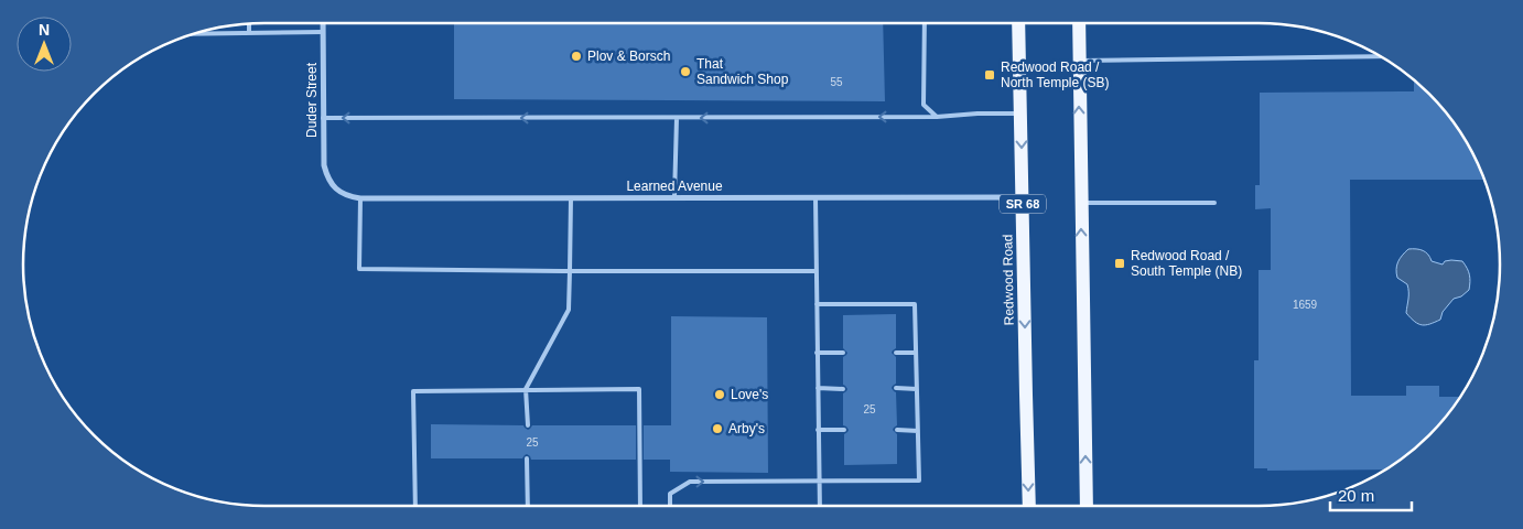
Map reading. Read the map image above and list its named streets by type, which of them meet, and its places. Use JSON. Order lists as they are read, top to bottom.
{
  "streets": {
    "main road": ["SR 68", "Redwood Road"],
    "street": ["Duder Street", "Learned Avenue"]
  },
  "crossings": [
    ["Duder Street", "Learned Avenue"],
    ["Learned Avenue", "Redwood Road"]
  ],
  "places": {
    "other": [
      "Plov & Borsch",
      "That Sandwich Shop",
      "Love's",
      "Arby's"
    ],
    "transit": ["Redwood Road / North Temple (SB)", "Redwood Road / South Temple (NB)"]
  },
  "house_numbers": [
    "55",
    "1659",
    "25",
    "25"
  ],
  "scale_bar": "20 m",
  "north": "top"
}
